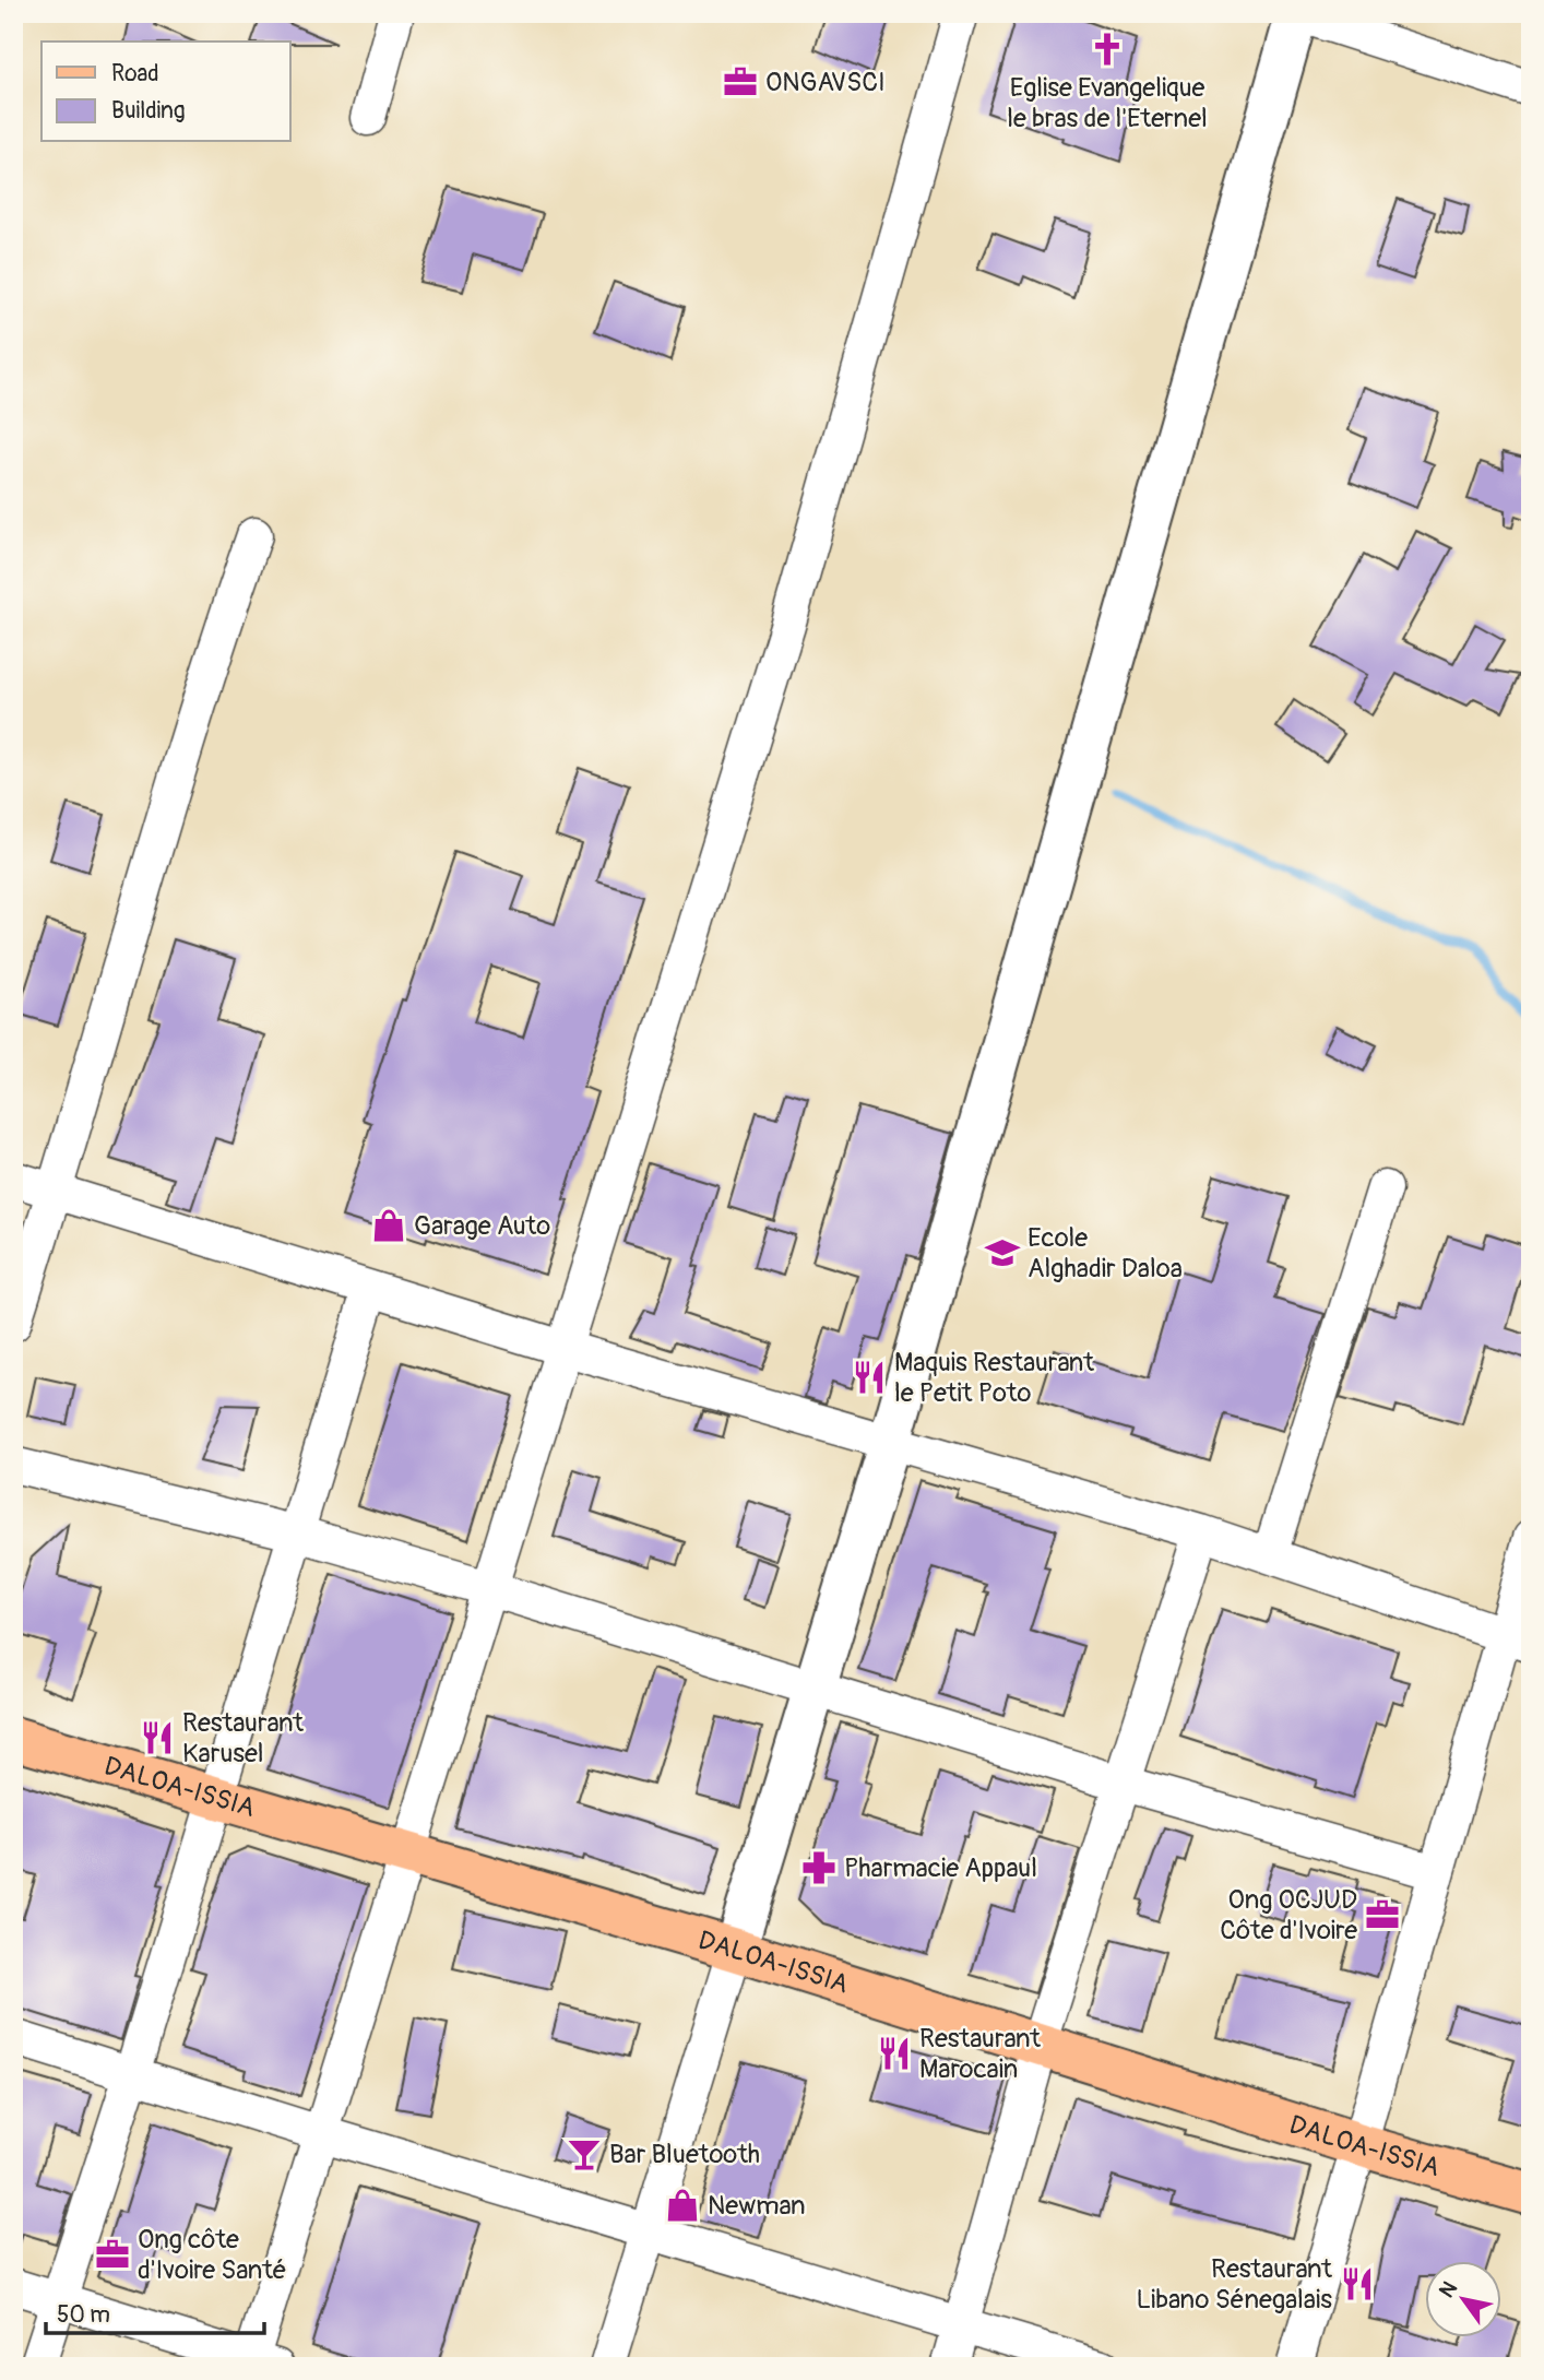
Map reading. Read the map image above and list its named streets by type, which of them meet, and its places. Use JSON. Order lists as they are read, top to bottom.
{
  "streets": {
    "main road": ["DALOA-ISSIA"]
  },
  "places": {
    "church": ["Eglise Evangelique le bras de l'Eternel"],
    "office": ["ONGAVSCI", "Ong OCJUD Côte d'Ivoire", "Ong côte d'Ivoire Santé"],
    "shop": ["Garage Auto", "Newman"],
    "school or university": ["Ecole Alghadir Daloa"],
    "restaurant": [
      "Maquis Restaurant le Petit Poto",
      "Restaurant Karusel",
      "Restaurant Marocain",
      "Restaurant Libano Sénegalais"
    ],
    "pharmacy": ["Pharmacie Appaul"],
    "bar": ["Bar Bluetooth"]
  },
  "legend": ["Road", "Building"],
  "scale_bar": "50 m",
  "north": "top left"
}
